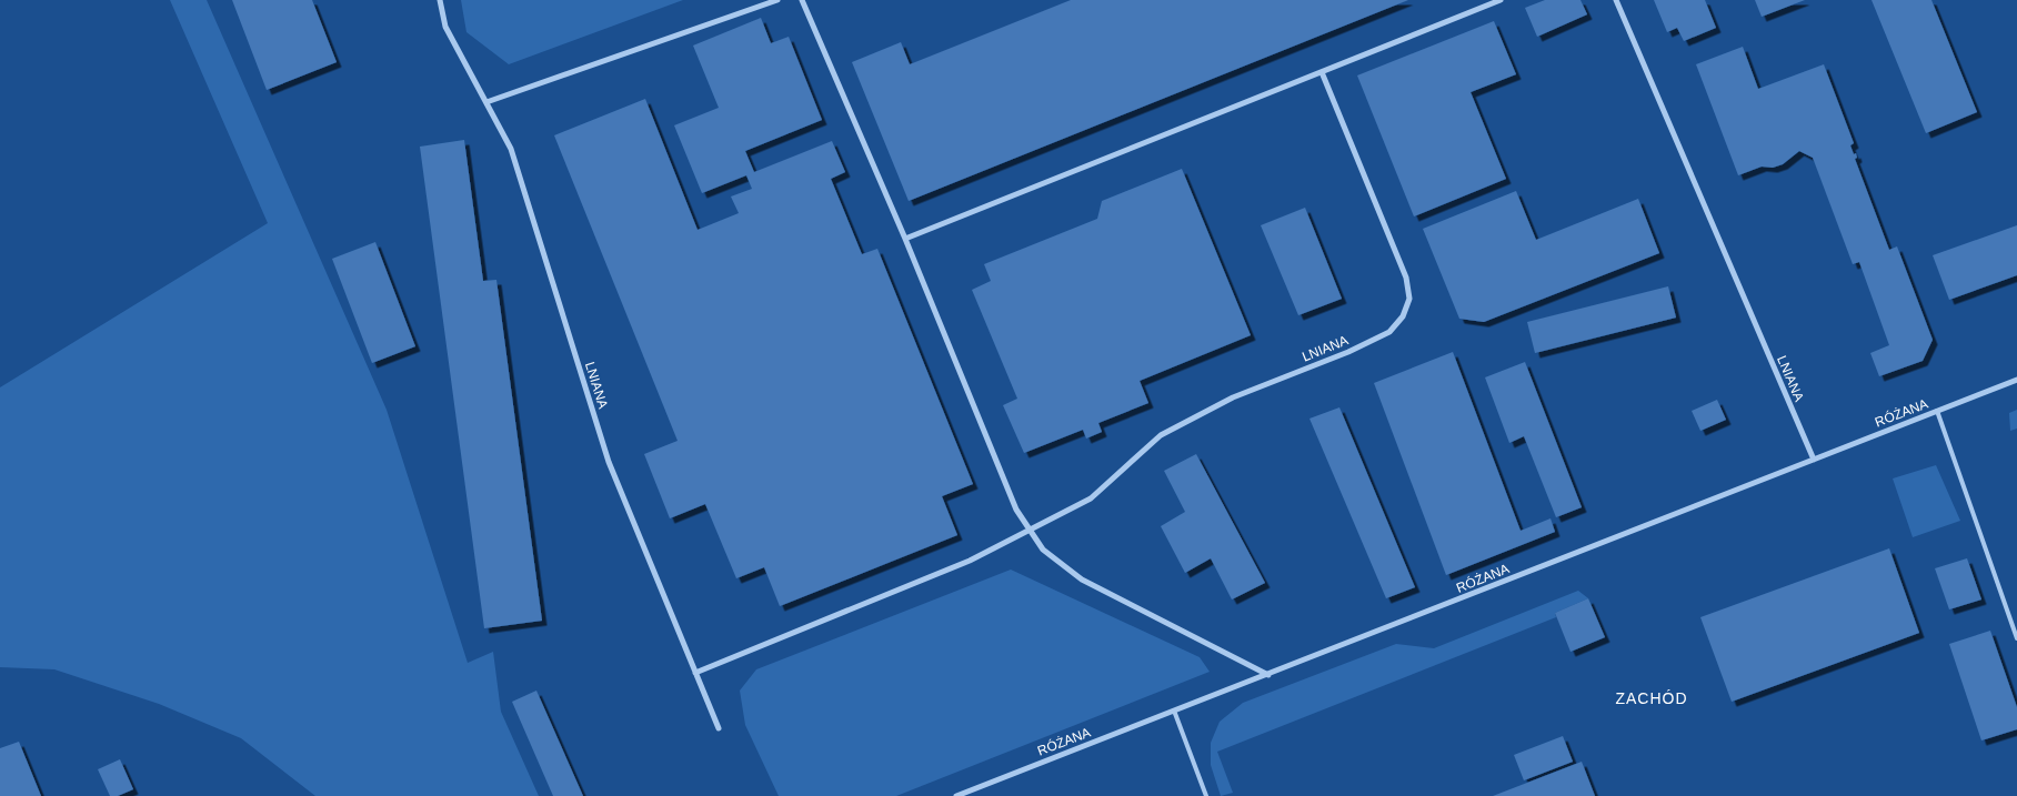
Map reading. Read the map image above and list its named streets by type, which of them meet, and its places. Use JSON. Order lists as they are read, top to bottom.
{
  "streets": {
    "street": ["LNIANA", "RÓŻANA"]
  },
  "crossings": [
    ["LNIANA", "RÓŻANA"]
  ],
  "districts": ["ZACHÓD"]
}
